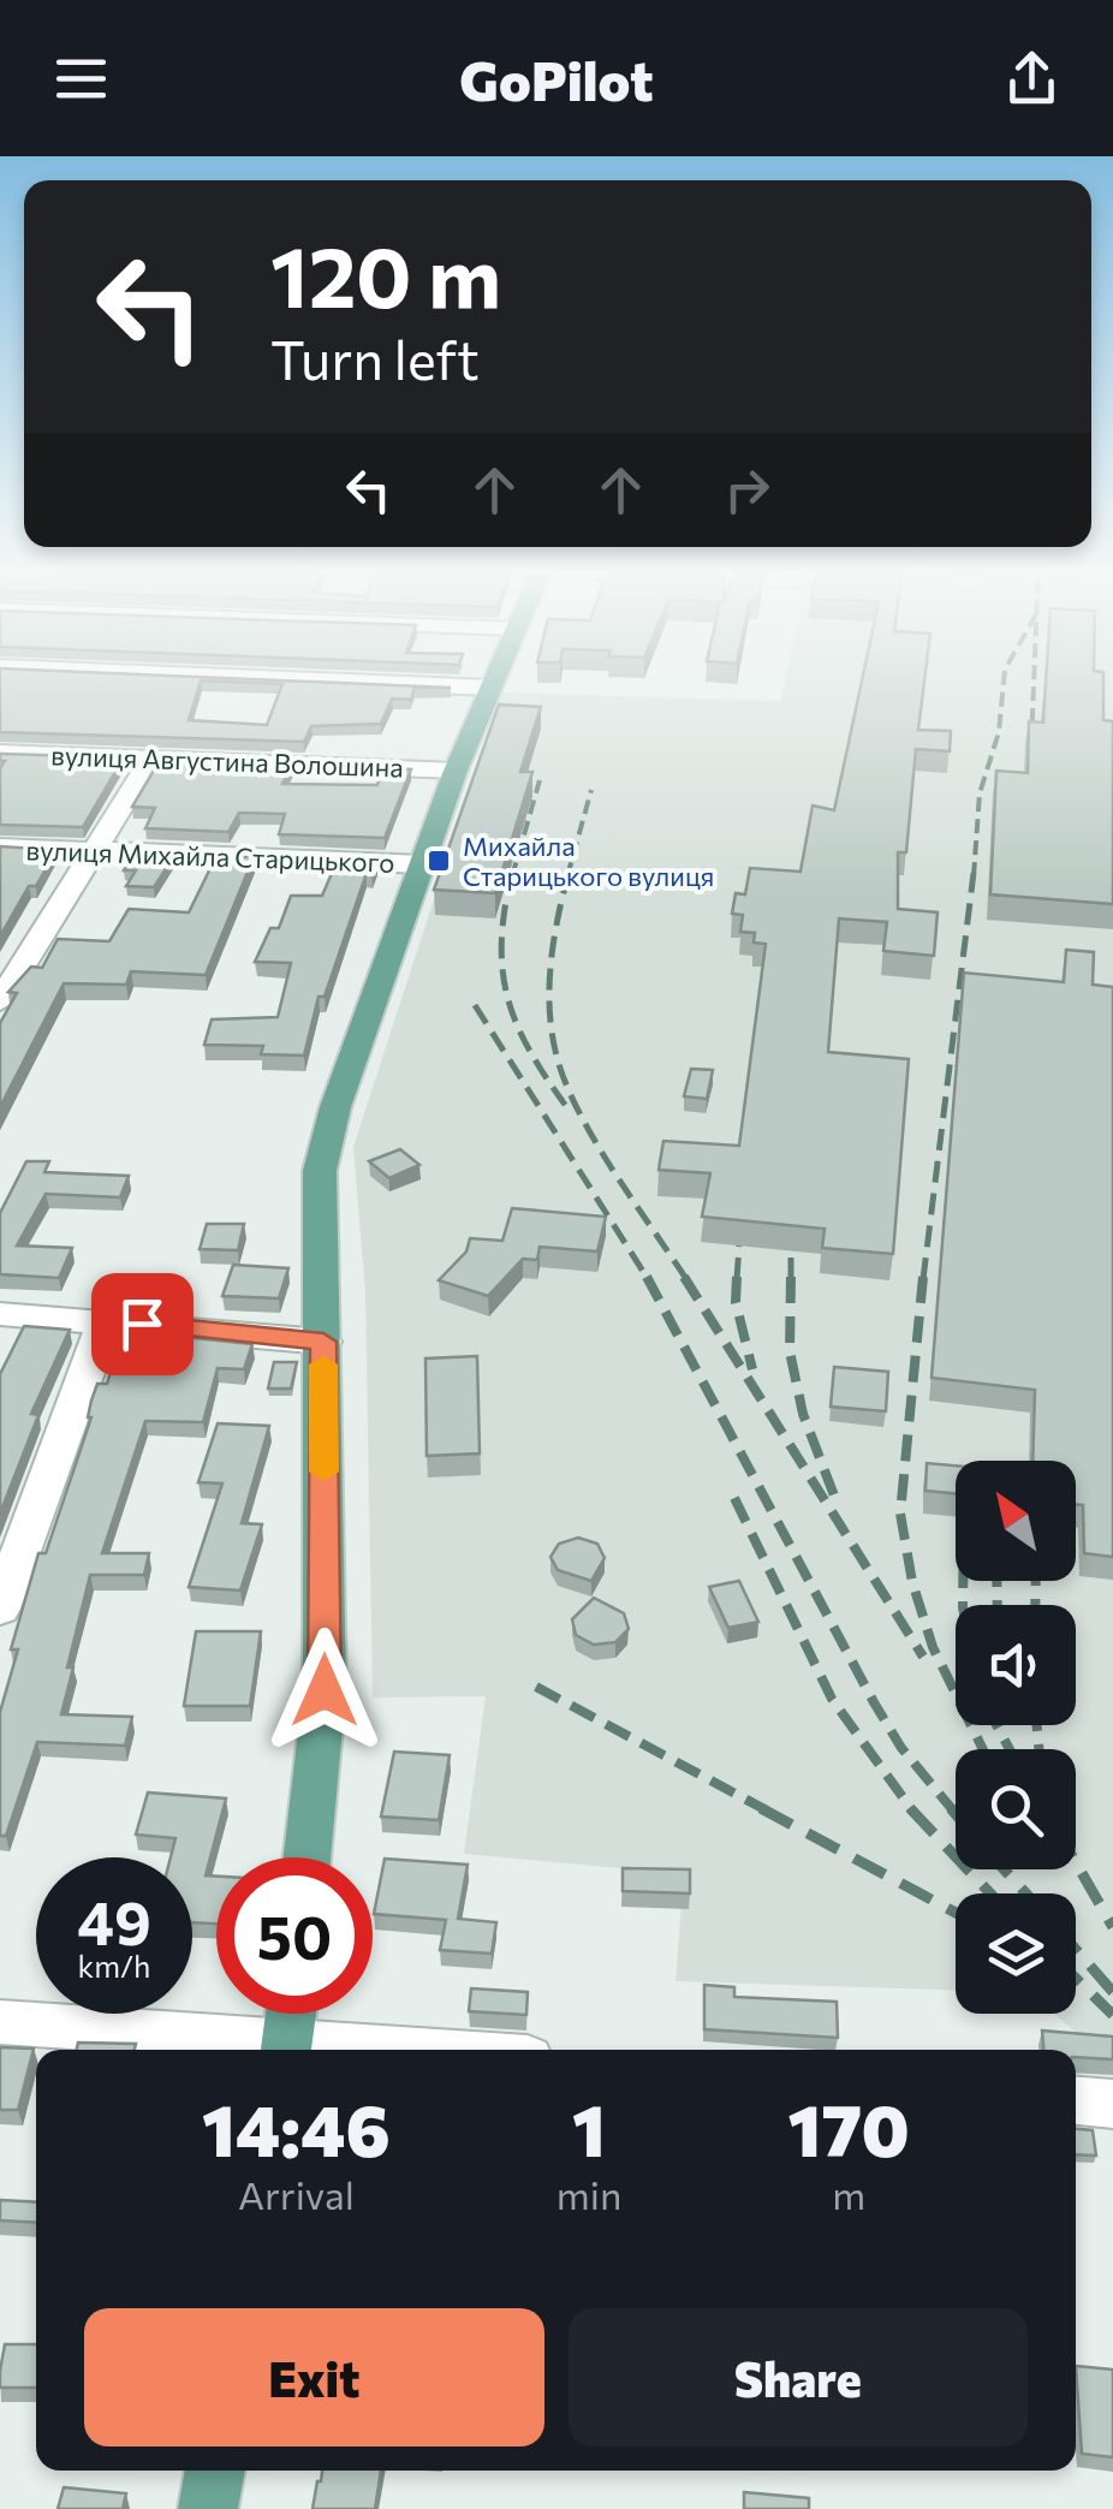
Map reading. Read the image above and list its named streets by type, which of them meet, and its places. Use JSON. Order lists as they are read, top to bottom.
{
  "streets": {
    "street": ["вулиця Августина Волошина", "вулиця Михайла Старицького"]
  },
  "places": {
    "transit": ["Михайла Старицького вулиця"]
  },
  "north": "top left",
  "page": {
    "header": "GoPilot",
    "turn": ["120 m", "Turn left"],
    "speed": "49 km/h",
    "limit": "50",
    "eta": [
      "14:46",
      "Arrival",
      "1",
      "min",
      "170",
      "m"
    ],
    "buttons": ["Exit", "Share"]
  }
}
